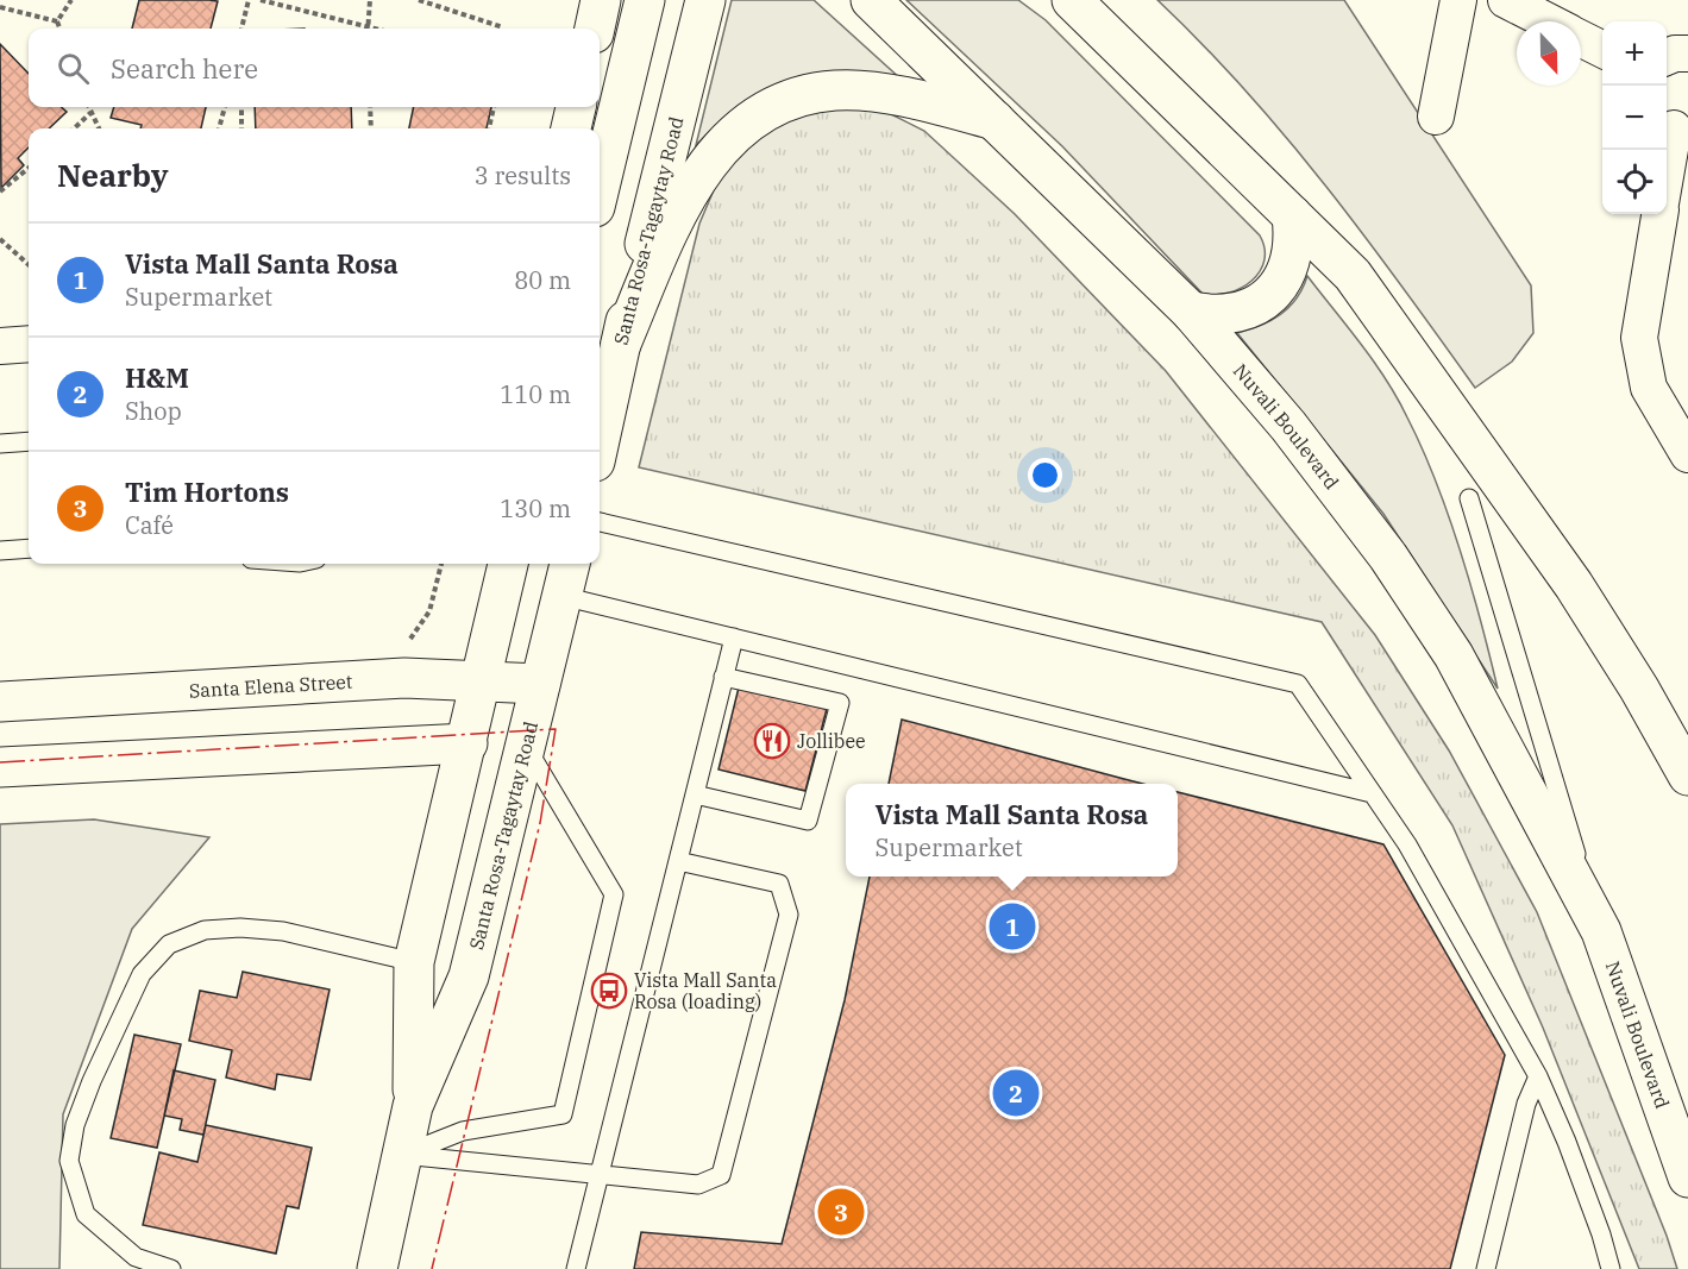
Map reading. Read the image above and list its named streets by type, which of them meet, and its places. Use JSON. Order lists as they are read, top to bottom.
{
  "streets": {
    "main road": ["Santa Rosa-Tagaytay Road", "Nuvali Boulevard", "Santa Elena Street"]
  },
  "crossings": [
    ["Santa Rosa-Tagaytay Road", "Santa Elena Street"]
  ],
  "places": {
    "restaurant": ["Jollibee"],
    "bus stop": ["Vista Mall Santa Rosa (loading)"]
  },
  "north": "bottom",
  "page": {
    "map_buttons": ["+", "−"],
    "search": "Search here",
    "heading": ["Nearby", "3 results"],
    "list": [
      {
        "mark": "1",
        "name": "Vista Mall Santa Rosa",
        "note": "Supermarket",
        "value": "80 m"
      },
      {
        "mark": "2",
        "name": "H&M",
        "note": "Shop",
        "value": "110 m"
      },
      {
        "mark": "3",
        "name": "Tim Hortons",
        "note": "Café",
        "value": "130 m"
      }
    ],
    "popup": ["Vista Mall Santa Rosa", "Supermarket"],
    "pins": ["1", "2", "3"]
  }
}
